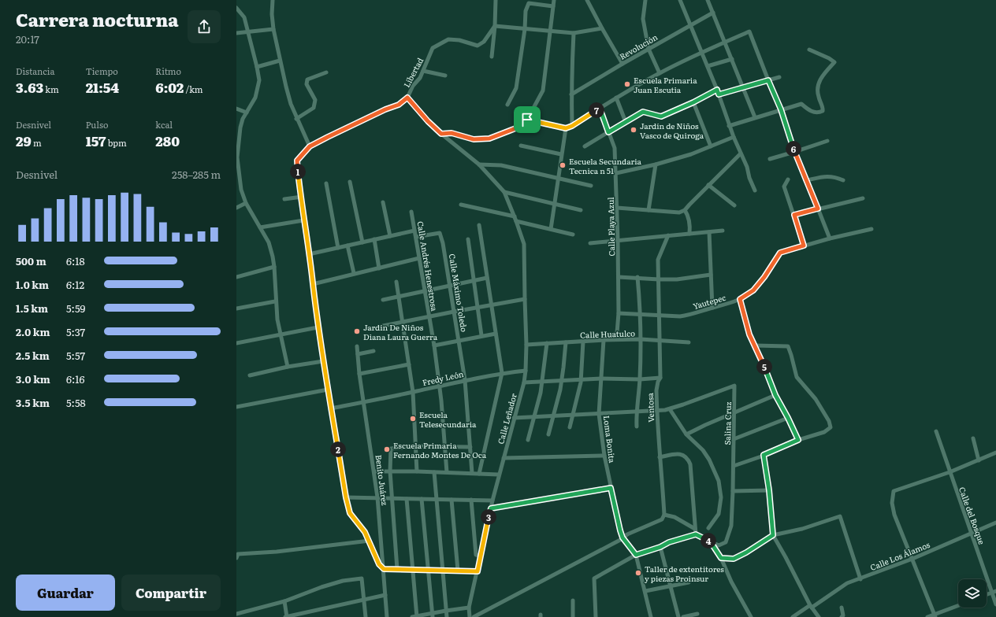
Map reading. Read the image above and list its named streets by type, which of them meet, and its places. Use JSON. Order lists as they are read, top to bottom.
{
  "streets": {
    "street": [
      "Revolución",
      "Libertad",
      "Calle Playa Azul",
      "Calle Andrés Henestrosa",
      "Calle Máximo Toledo",
      "Yautepec",
      "Calle Huatulco",
      "Fredy León",
      "Ventosa",
      "Calle Leñador",
      "Salina Cruz",
      "Loma Bonita",
      "Benito Juárez",
      "Calle del Bosque",
      "Calle Los Álamos"
    ]
  },
  "crossings": [
    ["Libertad", "Calle Leñador"],
    ["Calle Playa Azul", "Yautepec"],
    ["Calle Playa Azul", "Calle Huatulco"],
    ["Calle Playa Azul", "Loma Bonita"],
    ["Calle Andrés Henestrosa", "Calle Máximo Toledo"],
    ["Calle Andrés Henestrosa", "Fredy León"],
    ["Calle Máximo Toledo", "Fredy León"],
    ["Yautepec", "Ventosa"],
    ["Calle Huatulco", "Ventosa"],
    ["Calle Huatulco", "Calle Leñador"],
    ["Calle Huatulco", "Loma Bonita"],
    ["Fredy León", "Calle Leñador"],
    ["Fredy León", "Benito Juárez"],
    ["Ventosa", "Salina Cruz"],
    ["Calle del Bosque", "Calle Los Álamos"]
  ],
  "places": [
    "Escuela Primaria Juan Escutia",
    "Jardín de Niños Vasco de Quiroga",
    "Escuela Secundaria Tecnica n 51",
    "Jardin De Niños Diana Laura Guerra",
    "Escuela Telesecundaria",
    "Escuela Primaria Fernando Montes De Oca",
    "Taller de extentitores y piezas Proinsur"
  ],
  "page": {
    "heading": ["Carrera nocturna", "20:17"],
    "stats": [
      ["Distancia", "3.63 km"],
      ["Tiempo", "21:54"],
      ["Ritmo", "6:02 /km"],
      ["Desnivel", "29 m"],
      ["Pulso", "157 bpm"],
      ["kcal", "280"]
    ],
    "pins": [
      "7",
      "6",
      "1",
      "5",
      "2",
      "3",
      "4"
    ],
    "chart": ["Desnivel", "258–285 m"],
    "list": [
      {
        "name": "500 m",
        "note": "6:18"
      },
      {
        "name": "1.0 km",
        "note": "6:12"
      },
      {
        "name": "1.5 km",
        "note": "5:59"
      },
      {
        "name": "2.0 km",
        "note": "5:37"
      },
      {
        "name": "2.5 km",
        "note": "5:57"
      },
      {
        "name": "3.0 km",
        "note": "6:16"
      },
      {
        "name": "3.5 km",
        "note": "5:58"
      }
    ],
    "buttons": ["Guardar", "Compartir"]
  }
}
